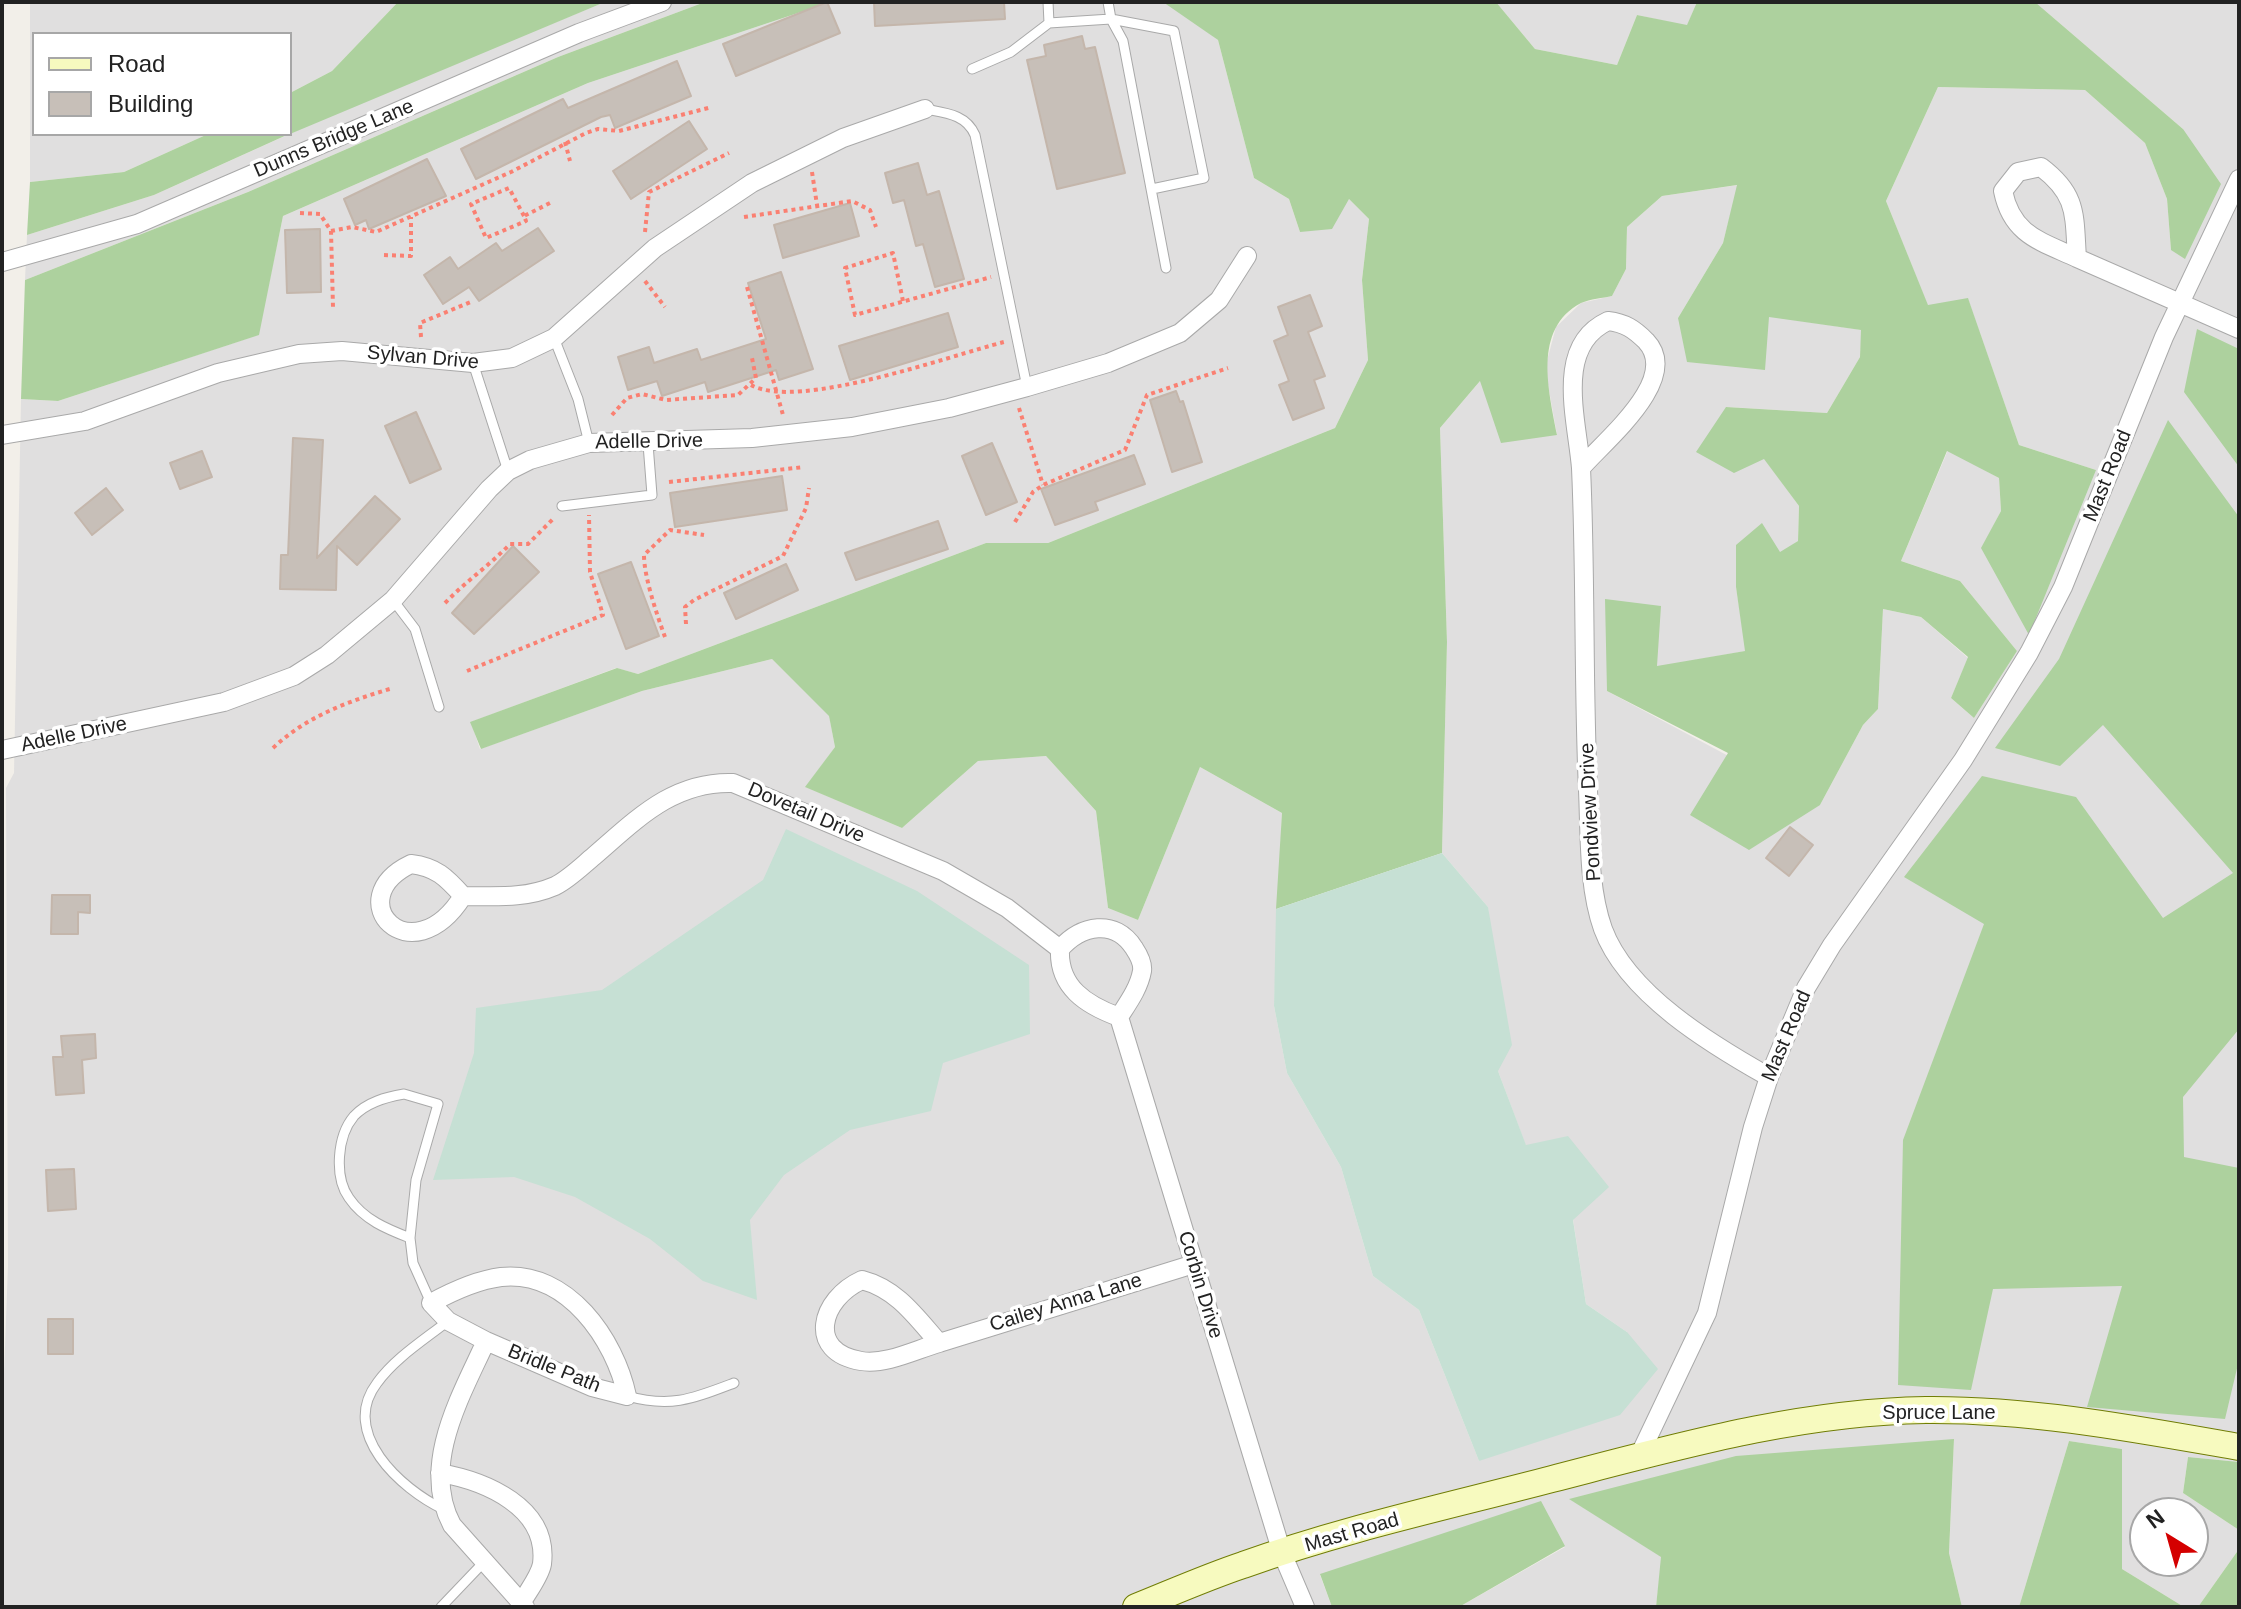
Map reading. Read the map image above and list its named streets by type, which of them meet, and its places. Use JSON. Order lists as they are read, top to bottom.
{
  "streets": {
    "street": [
      "Dunns Bridge Lane",
      "Sylvan Drive",
      "Adelle Drive",
      "Mast Road",
      "Pondview Drive",
      "Dovetail Drive",
      "Corbin Drive",
      "Cailey Anna Lane",
      "Bridle Path",
      "Spruce Lane"
    ]
  },
  "crossings": [
    ["Mast Road", "Pondview Drive"],
    ["Mast Road", "Corbin Drive"],
    ["Mast Road", "Spruce Lane"],
    ["Dovetail Drive", "Corbin Drive"],
    ["Corbin Drive", "Cailey Anna Lane"]
  ],
  "legend": ["Road", "Building"],
  "north": "top left"
}
